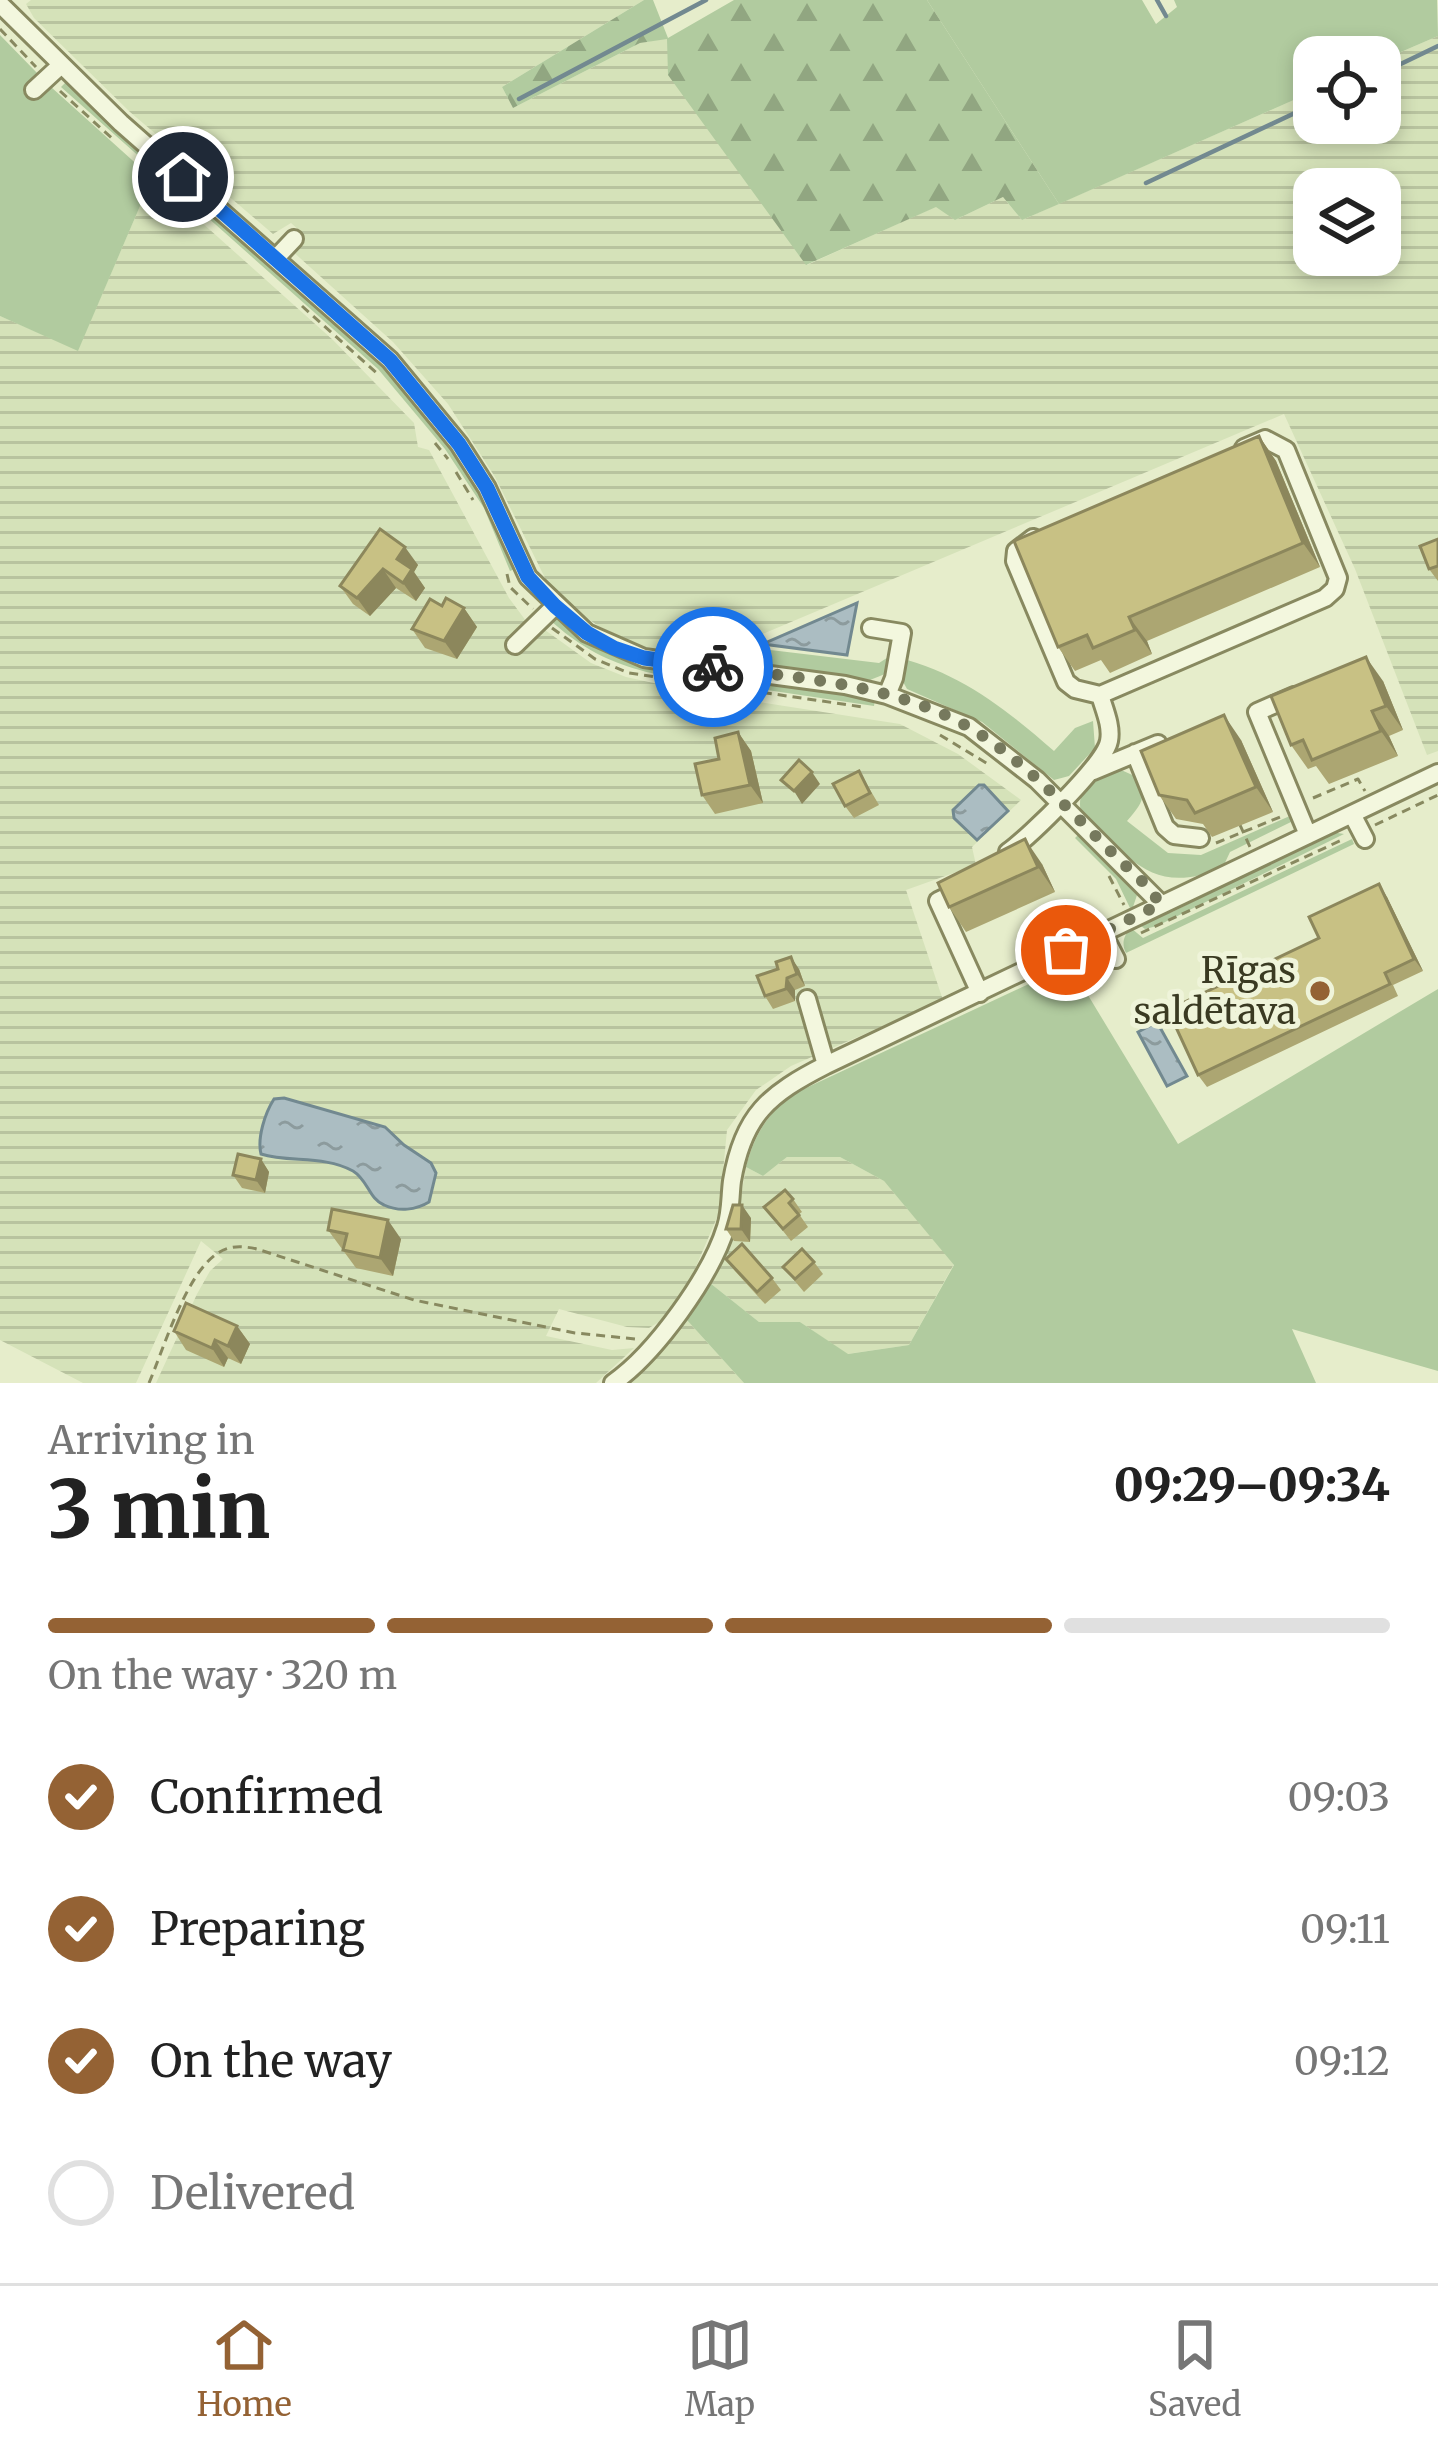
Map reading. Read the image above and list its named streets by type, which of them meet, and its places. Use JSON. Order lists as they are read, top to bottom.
{
  "places": ["Rīgas saldētava"],
  "page": {
    "heading": ["3 min", "Arriving in", "09:29–09:34"],
    "bar": "On the way · 320 m",
    "list": [
      ["Confirmed", "09:03"],
      ["Preparing", "09:11"],
      ["On the way", "09:12"],
      "Delivered"
    ],
    "tabs": ["Home", "Map", "Saved"]
  }
}
